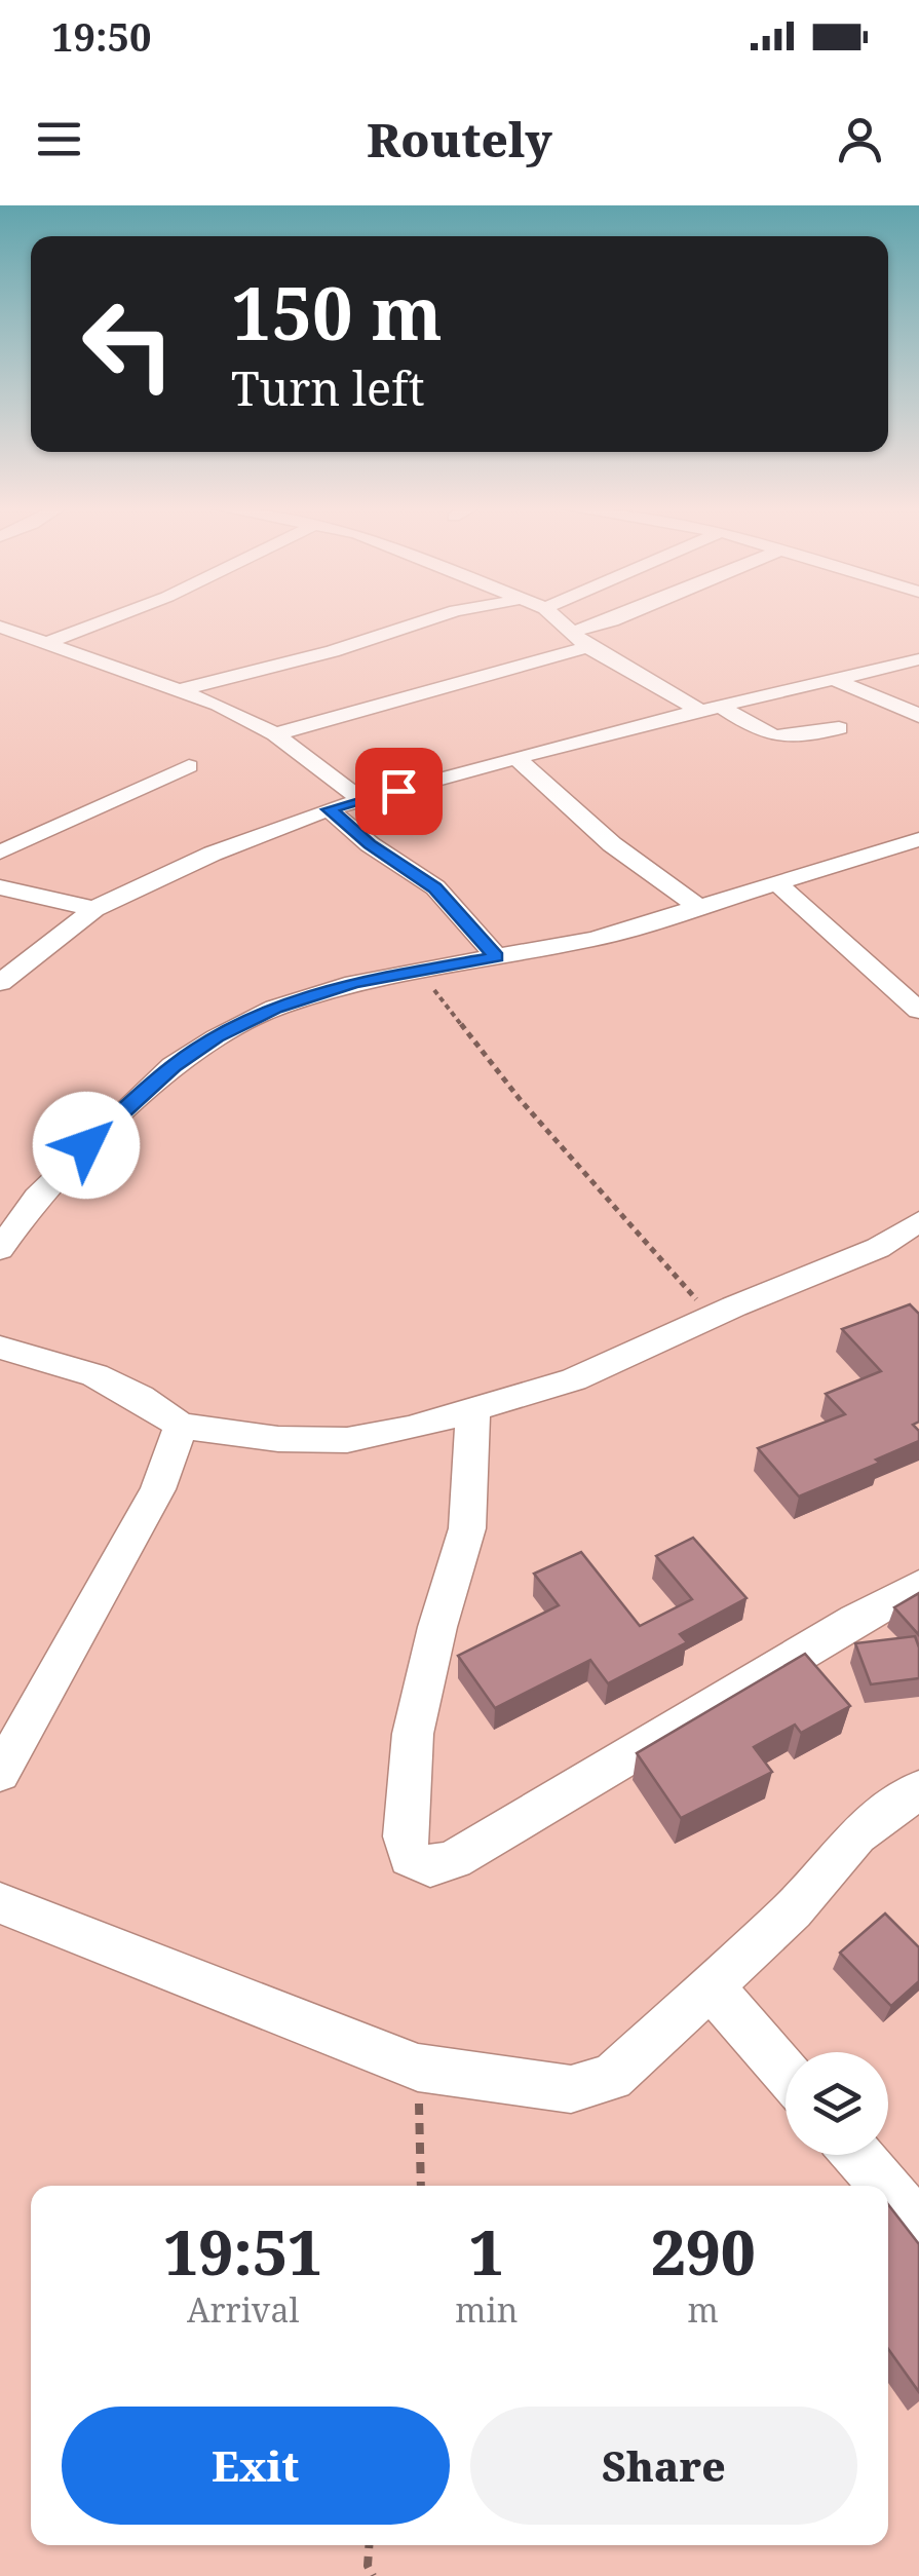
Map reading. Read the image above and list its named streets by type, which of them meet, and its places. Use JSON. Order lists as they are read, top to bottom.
{
  "page": {
    "status": "19:50",
    "header": "Routely",
    "turn": ["150 m", "Turn left"],
    "eta": [
      "19:51",
      "Arrival",
      "1",
      "min",
      "290",
      "m"
    ],
    "buttons": ["Exit", "Share"]
  }
}
